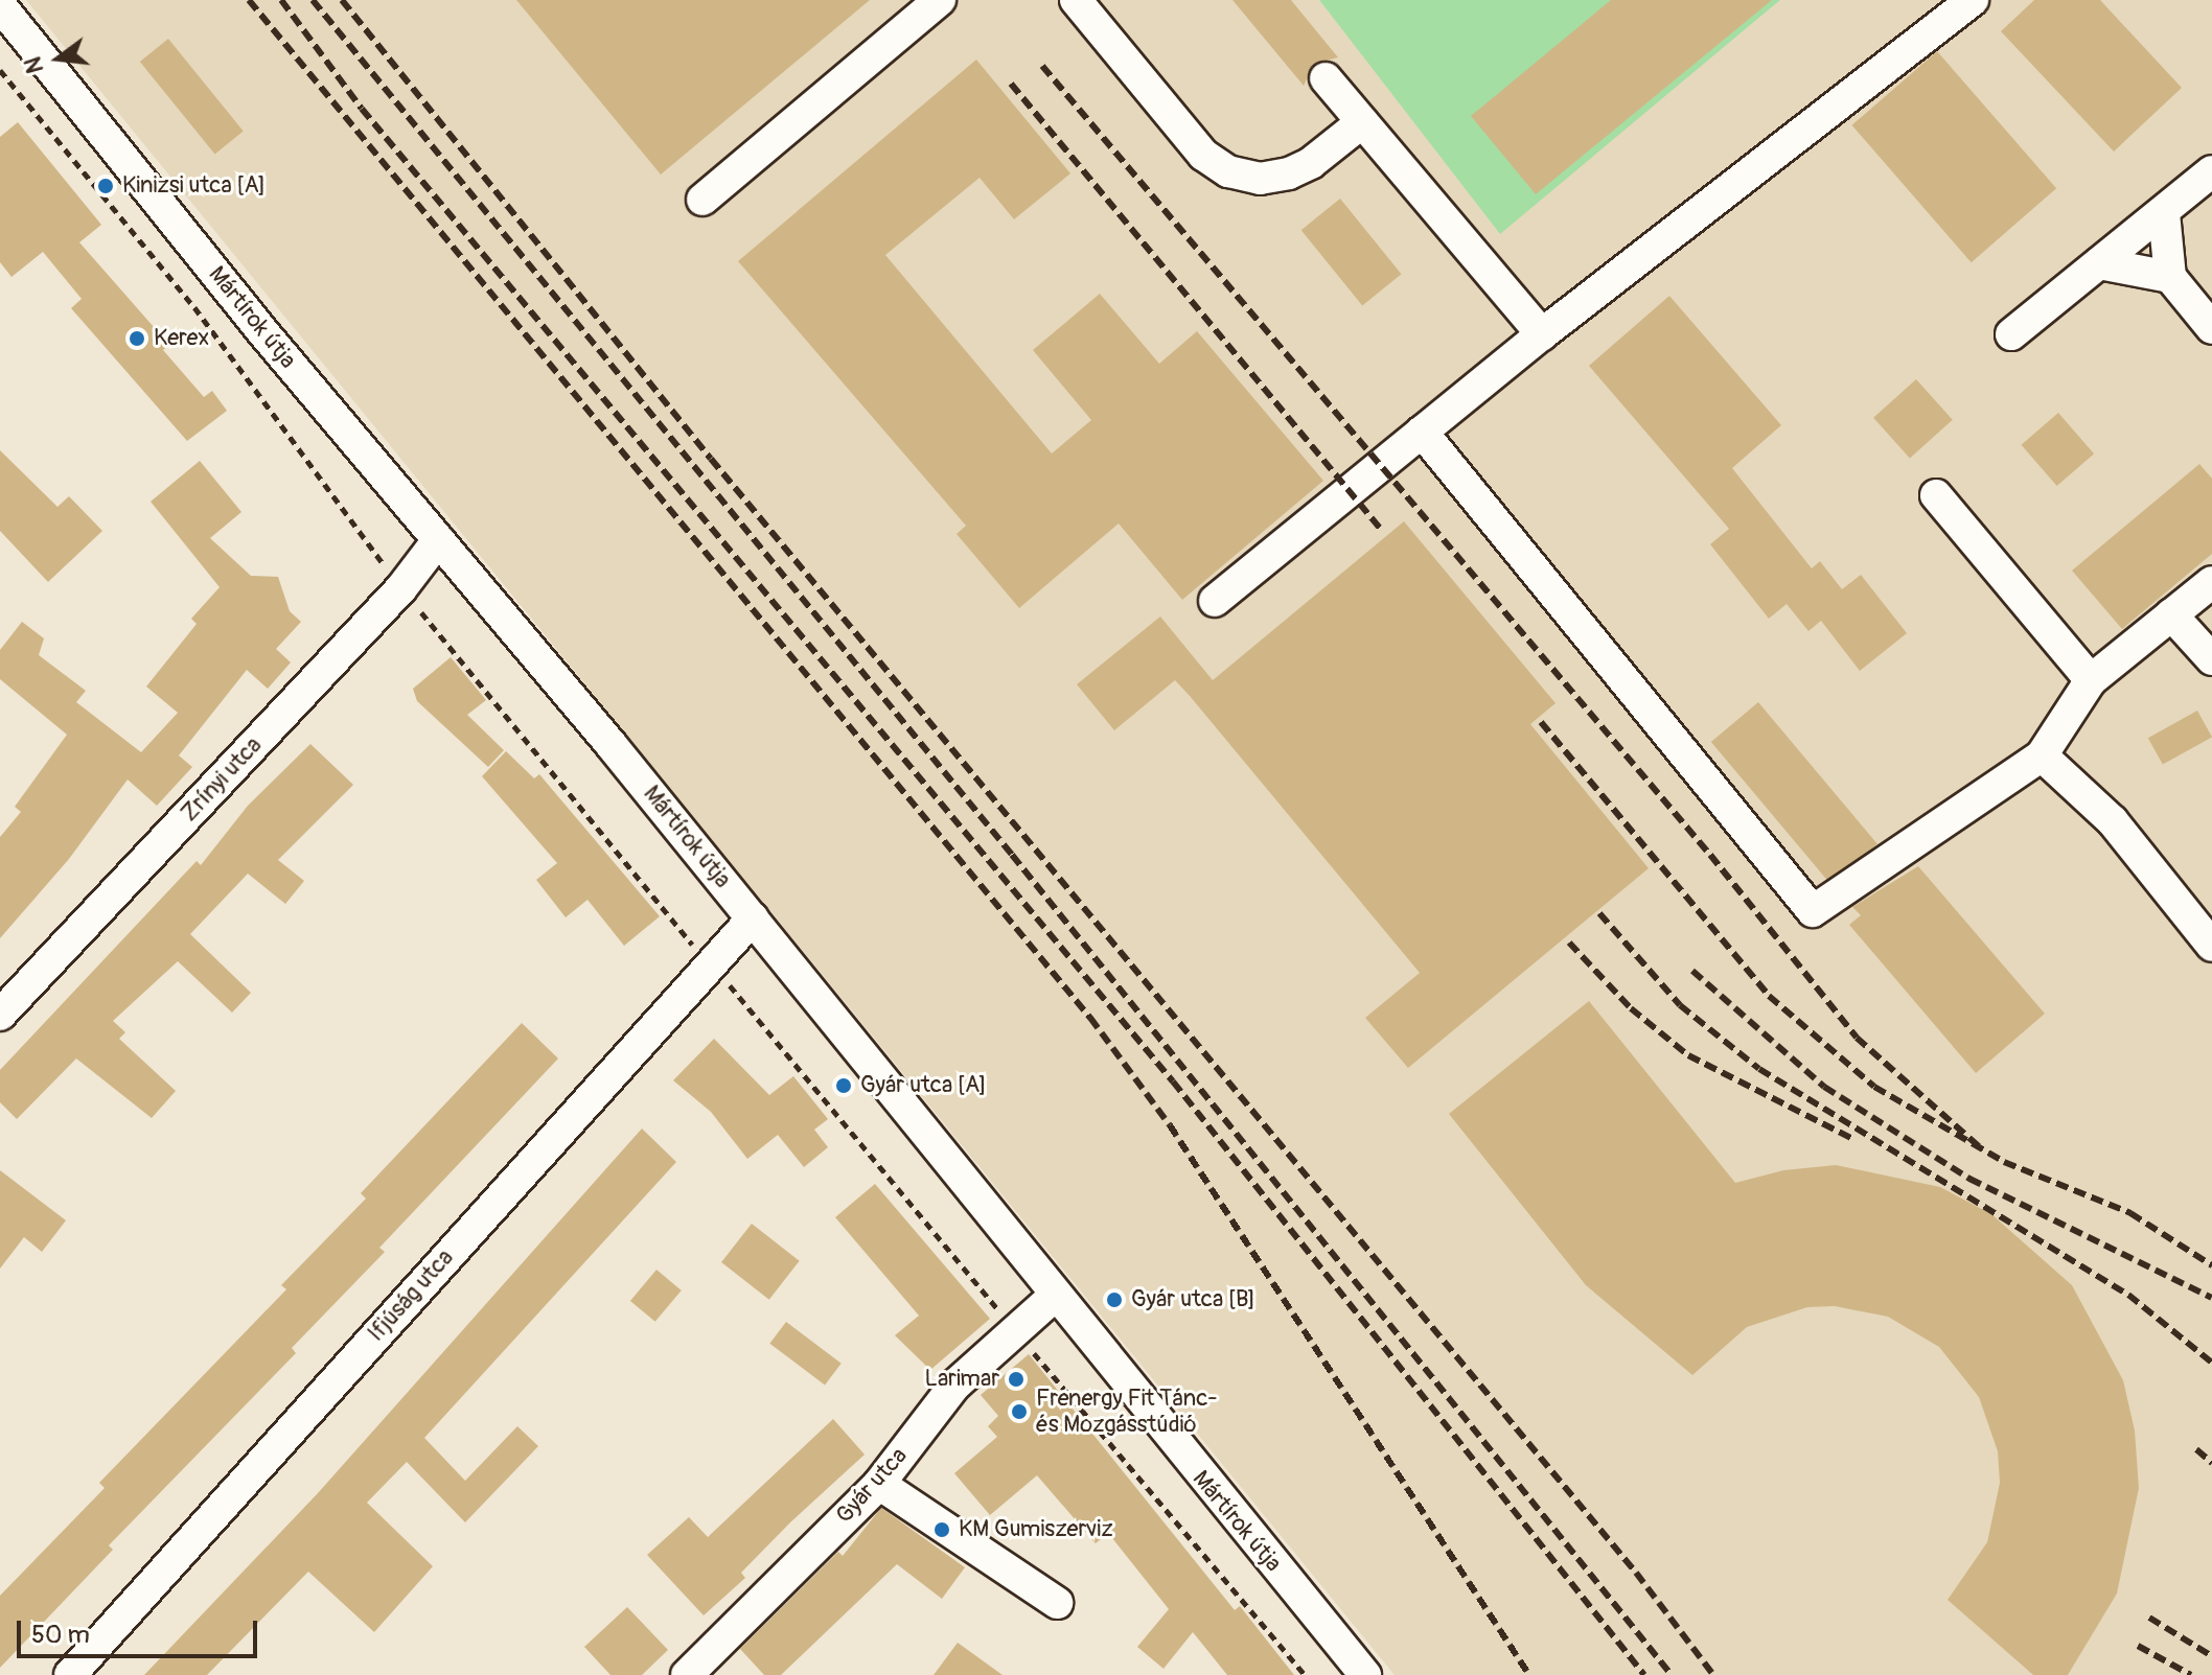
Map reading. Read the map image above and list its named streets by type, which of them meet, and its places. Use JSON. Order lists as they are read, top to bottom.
{
  "streets": {
    "street": [
      "Mártírok útja",
      "Zrínyi utca",
      "Ifjúság utca",
      "Gyár utca"
    ]
  },
  "crossings": [
    ["Mártírok útja", "Zrínyi utca"],
    ["Mártírok útja", "Ifjúság utca"],
    ["Mártírok útja", "Gyár utca"]
  ],
  "places": [
    "Kinizsi utca [A]",
    "Kerex",
    "Gyár utca [A]",
    "Gyár utca [B]",
    "Larimar",
    "Frenergy Fit Tánc- és Mozgásstúdió",
    "KM Gumiszerviz"
  ],
  "scale_bar": "50 m",
  "north": "left"
}
